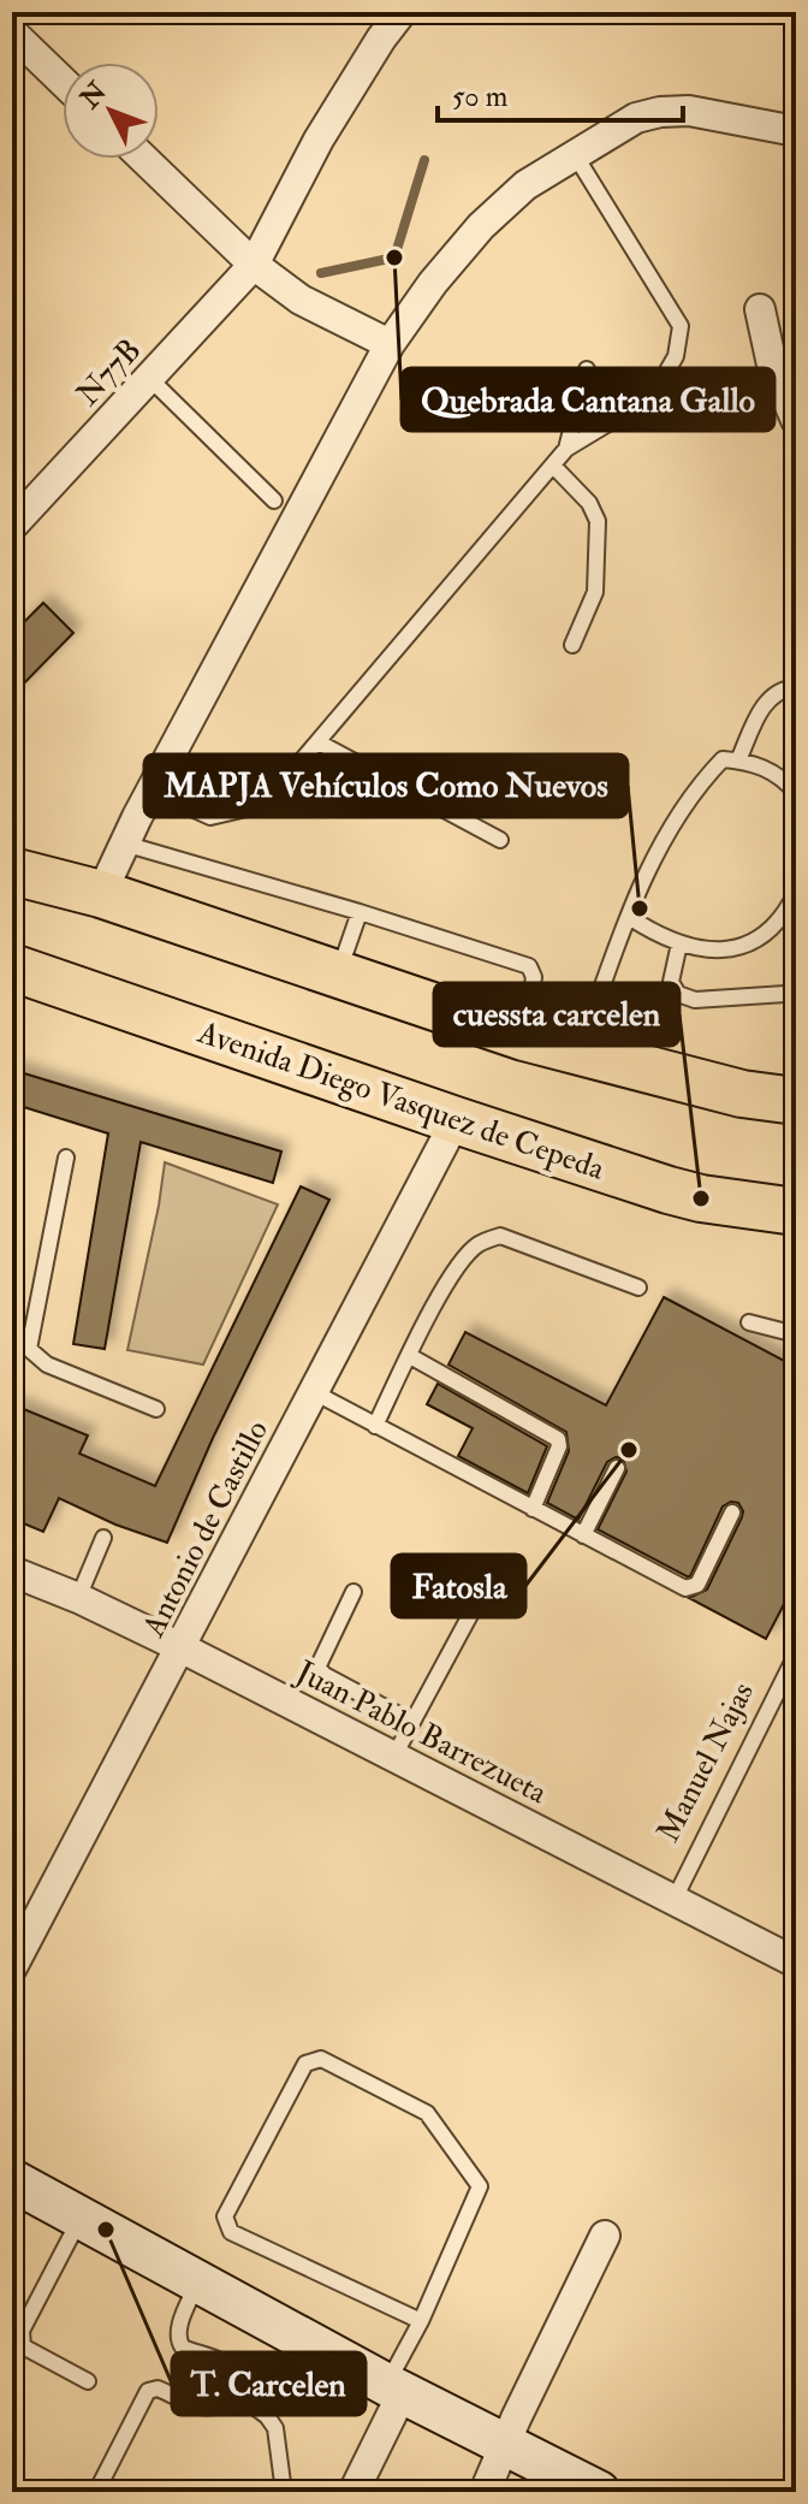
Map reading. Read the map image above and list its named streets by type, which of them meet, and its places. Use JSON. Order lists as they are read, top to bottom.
{
  "streets": {
    "main road": ["Avenida Diego Vasquez de Cepeda"],
    "street": ["N77B", "Antonio de Castillo", "Juan Pablo Barrezueta"],
    "lane": ["Manuel Najas"]
  },
  "crossings": [
    ["Avenida Diego Vasquez de Cepeda", "Antonio de Castillo"],
    ["Antonio de Castillo", "Juan Pablo Barrezueta"],
    ["Juan Pablo Barrezueta", "Manuel Najas"]
  ],
  "places": [
    "Quebrada Cantana Gallo",
    "MAPJA Vehículos Como Nuevos",
    "cuessta carcelen",
    "Fatosla",
    "T. Carcelen"
  ],
  "scale_bar": "50 m",
  "north": "top left"
}
